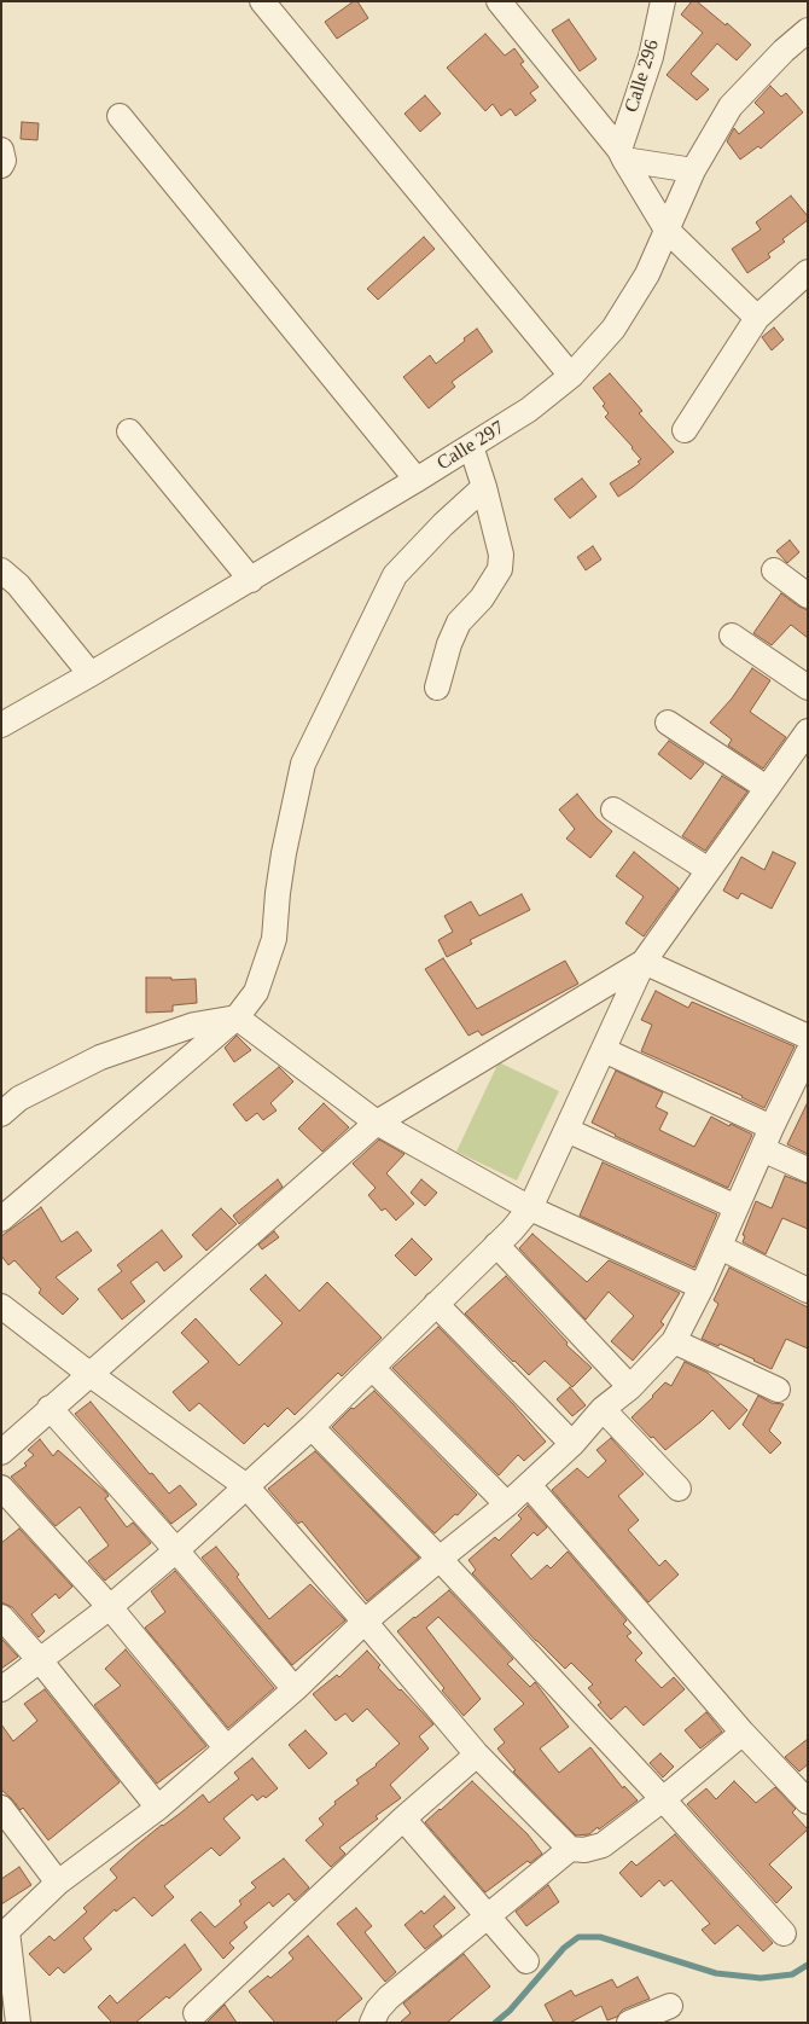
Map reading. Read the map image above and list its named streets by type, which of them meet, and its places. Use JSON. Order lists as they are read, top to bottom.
{
  "streets": {
    "street": ["Calle 296", "Calle 297"]
  }
}
